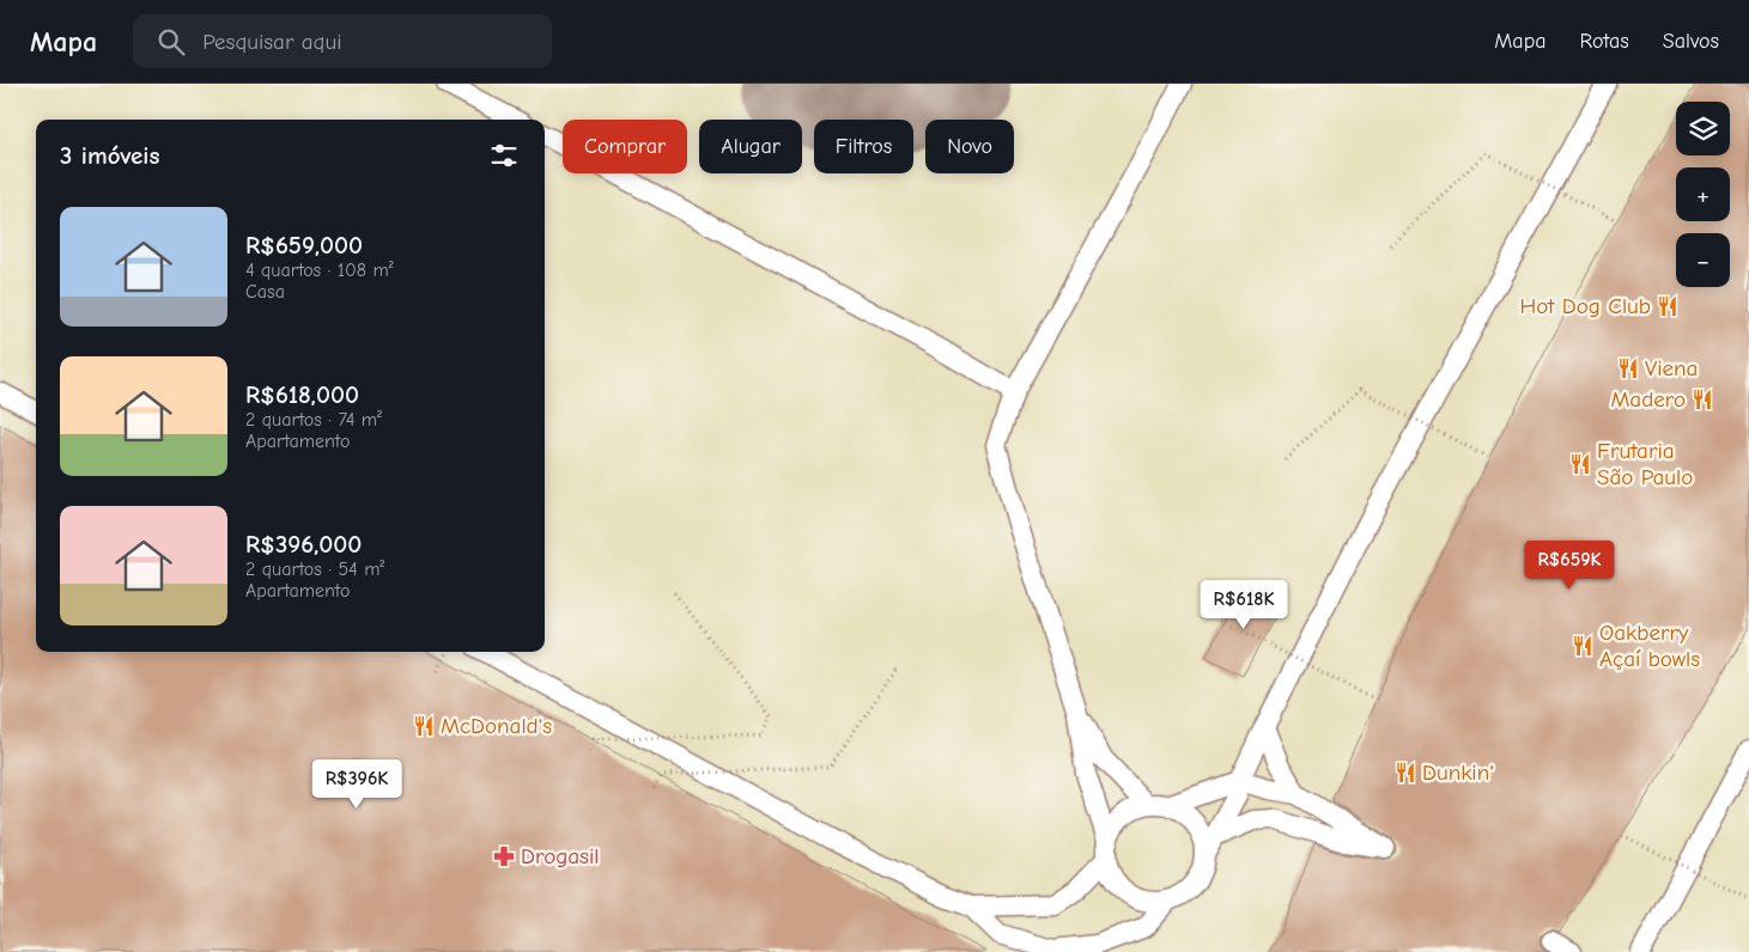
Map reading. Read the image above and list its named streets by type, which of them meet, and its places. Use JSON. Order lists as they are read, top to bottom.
{
  "places": {
    "restaurant": [
      "Hot Dog Club",
      "Viena",
      "Madero",
      "Frutaria São Paulo",
      "Oakberry Açaí bowls",
      "McDonald's",
      "Dunkin'"
    ],
    "pharmacy": ["Drogasil"]
  },
  "page": {
    "header": "Mapa",
    "search": "Pesquisar aqui",
    "nav": ["Mapa", "Rotas", "Salvos"],
    "map_buttons": ["+", "−"],
    "chip": [
      "Comprar",
      "Alugar",
      "Filtros",
      "Novo"
    ],
    "heading": "3 imóveis",
    "list": [
      {
        "name": "R$659,000",
        "note": "4 quartos · 108 m² · Casa"
      },
      {
        "name": "R$618,000",
        "note": "2 quartos · 74 m² · Apartamento"
      },
      {
        "name": "R$396,000",
        "note": "2 quartos · 54 m² · Apartamento"
      }
    ],
    "price": ["R$659K", "R$618K", "R$396K"]
  }
}
